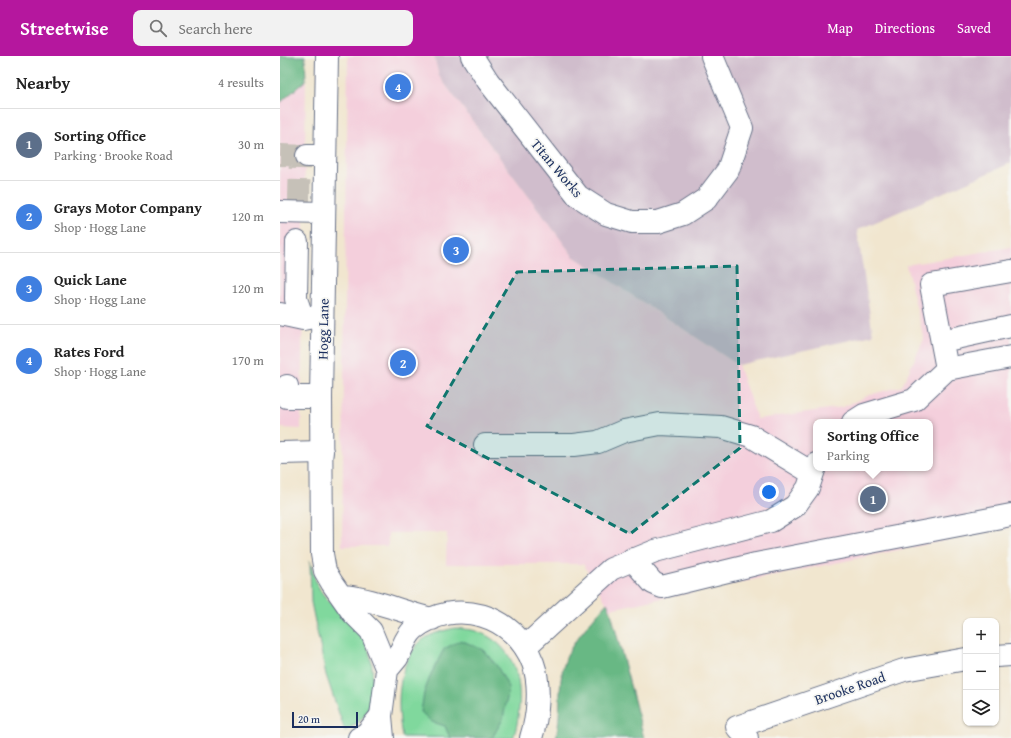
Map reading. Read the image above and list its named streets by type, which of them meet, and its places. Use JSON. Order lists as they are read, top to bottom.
{
  "streets": {
    "main road": ["Titan Works", "Hogg Lane", "Brooke Road"]
  },
  "scale_bar": "20 m",
  "page": {
    "header": "Streetwise",
    "search": "Search here",
    "nav": ["Map", "Directions", "Saved"],
    "heading": ["Nearby", "4 results"],
    "pins": [
      "4",
      "3",
      "2",
      "1"
    ],
    "list": [
      {
        "mark": "1",
        "name": "Sorting Office",
        "note": "Parking · Brooke Road",
        "value": "30 m"
      },
      {
        "mark": "2",
        "name": "Grays Motor Company",
        "note": "Shop · Hogg Lane",
        "value": "120 m"
      },
      {
        "mark": "3",
        "name": "Quick Lane",
        "note": "Shop · Hogg Lane",
        "value": "120 m"
      },
      {
        "mark": "4",
        "name": "Rates Ford",
        "note": "Shop · Hogg Lane",
        "value": "170 m"
      }
    ],
    "popup": ["Sorting Office", "Parking"],
    "map_buttons": ["+", "−"],
    "scale": "20 m"
  }
}
